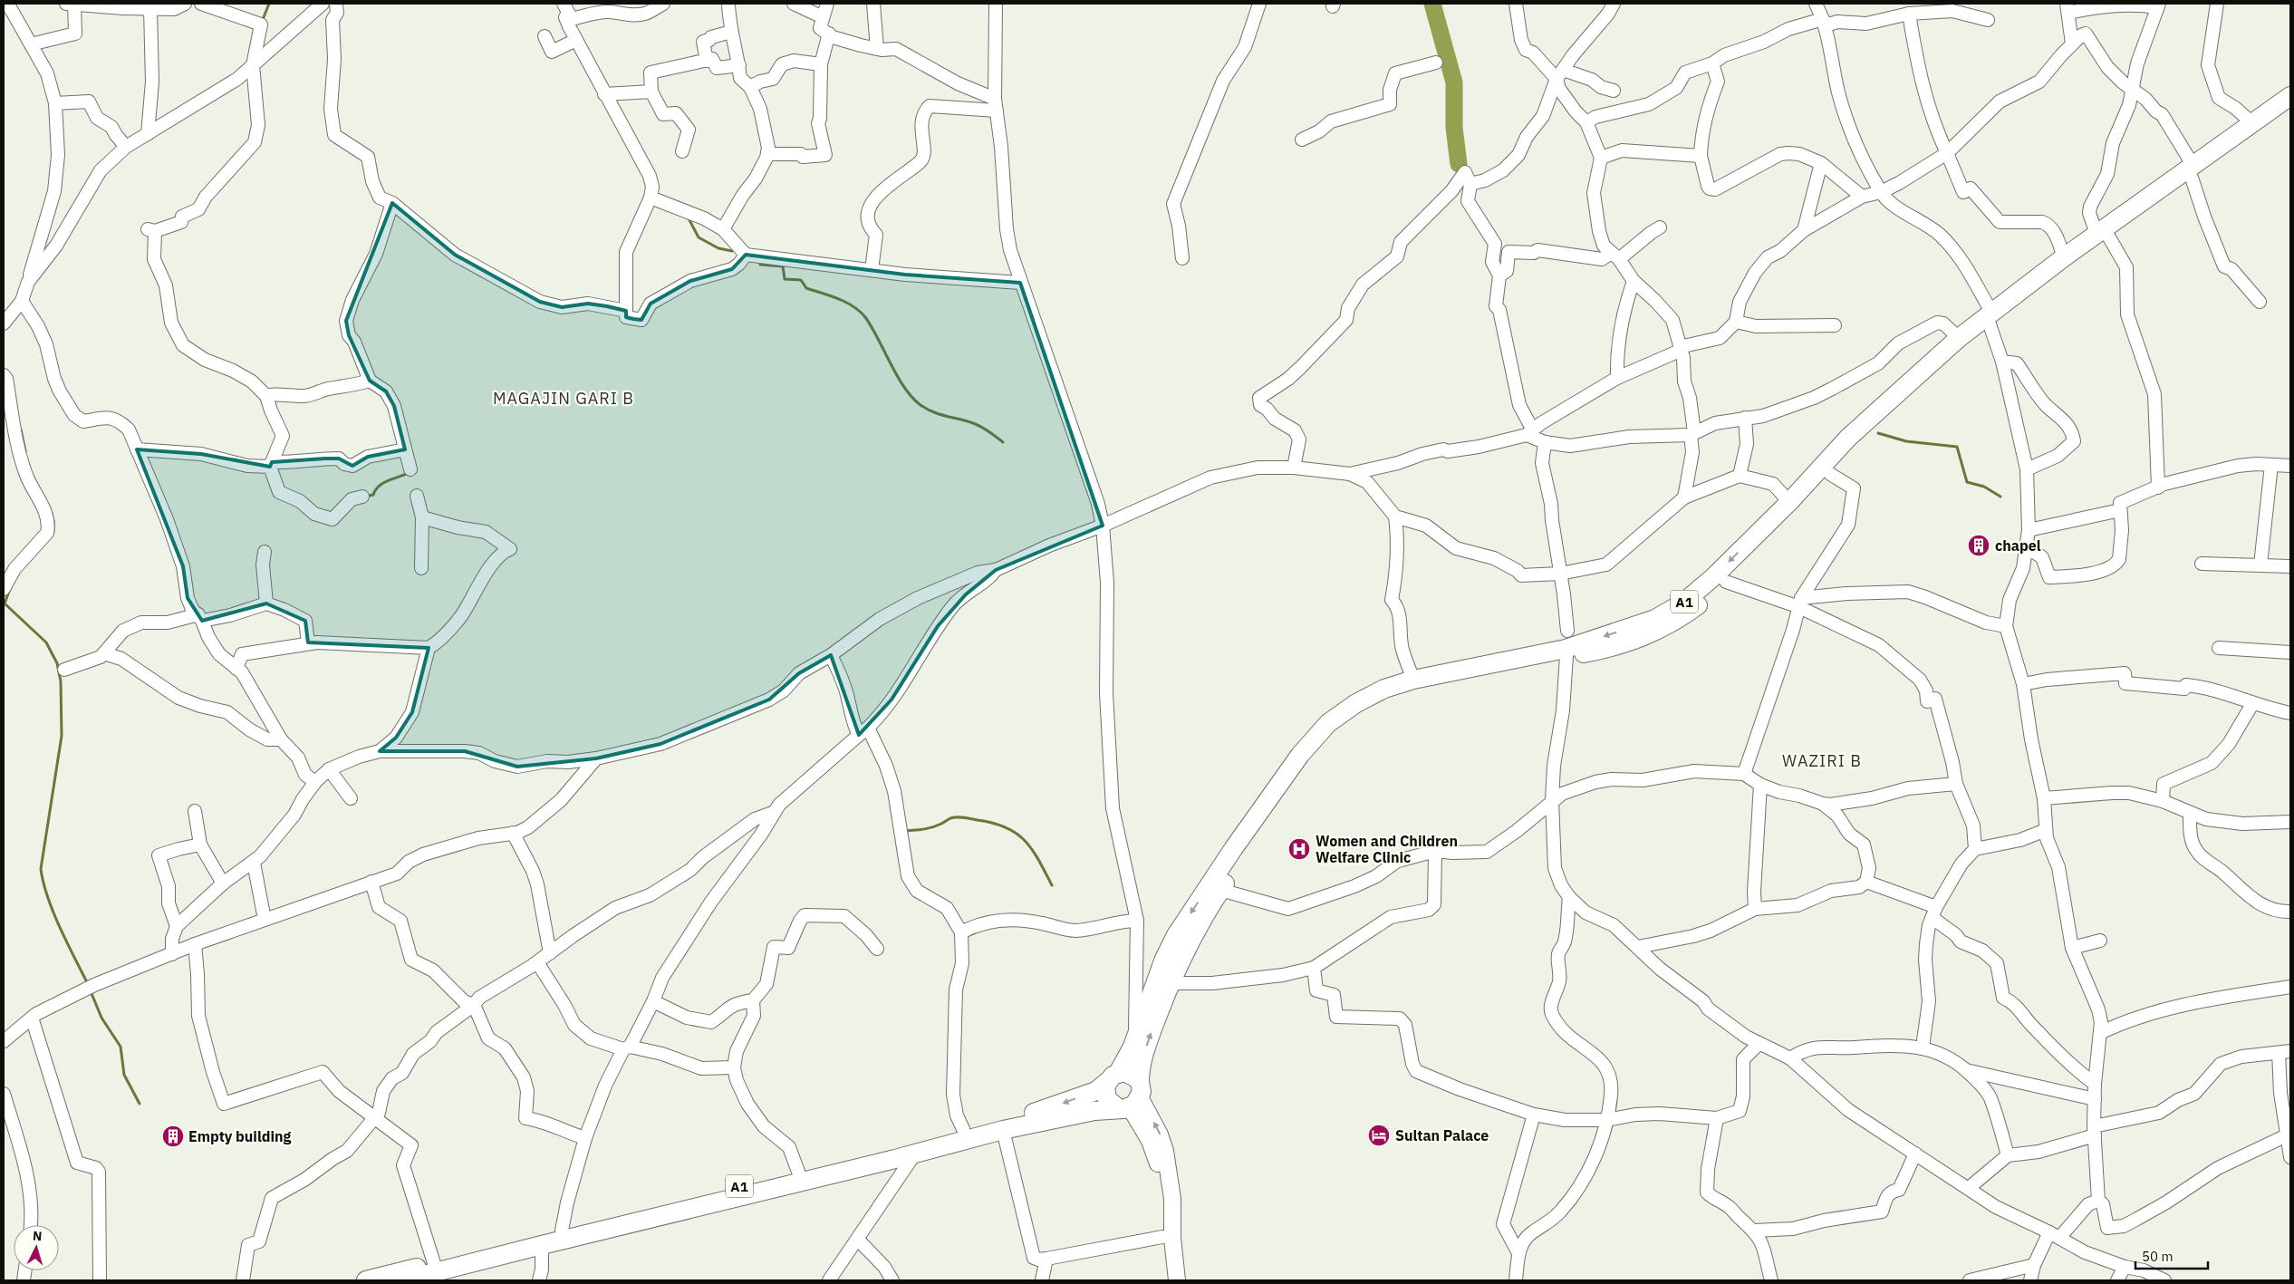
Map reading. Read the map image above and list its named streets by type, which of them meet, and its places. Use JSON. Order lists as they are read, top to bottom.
{
  "streets": {
    "highway": ["A1"]
  },
  "districts": ["MAGAJIN GARI B", "WAZIRI B"],
  "places": {
    "building": ["chapel", "Empty building"],
    "hospital": ["Women and Children Welfare Clinic"],
    "hotel": ["Sultan Palace"]
  },
  "scale_bar": "50 m",
  "north": "top"
}
